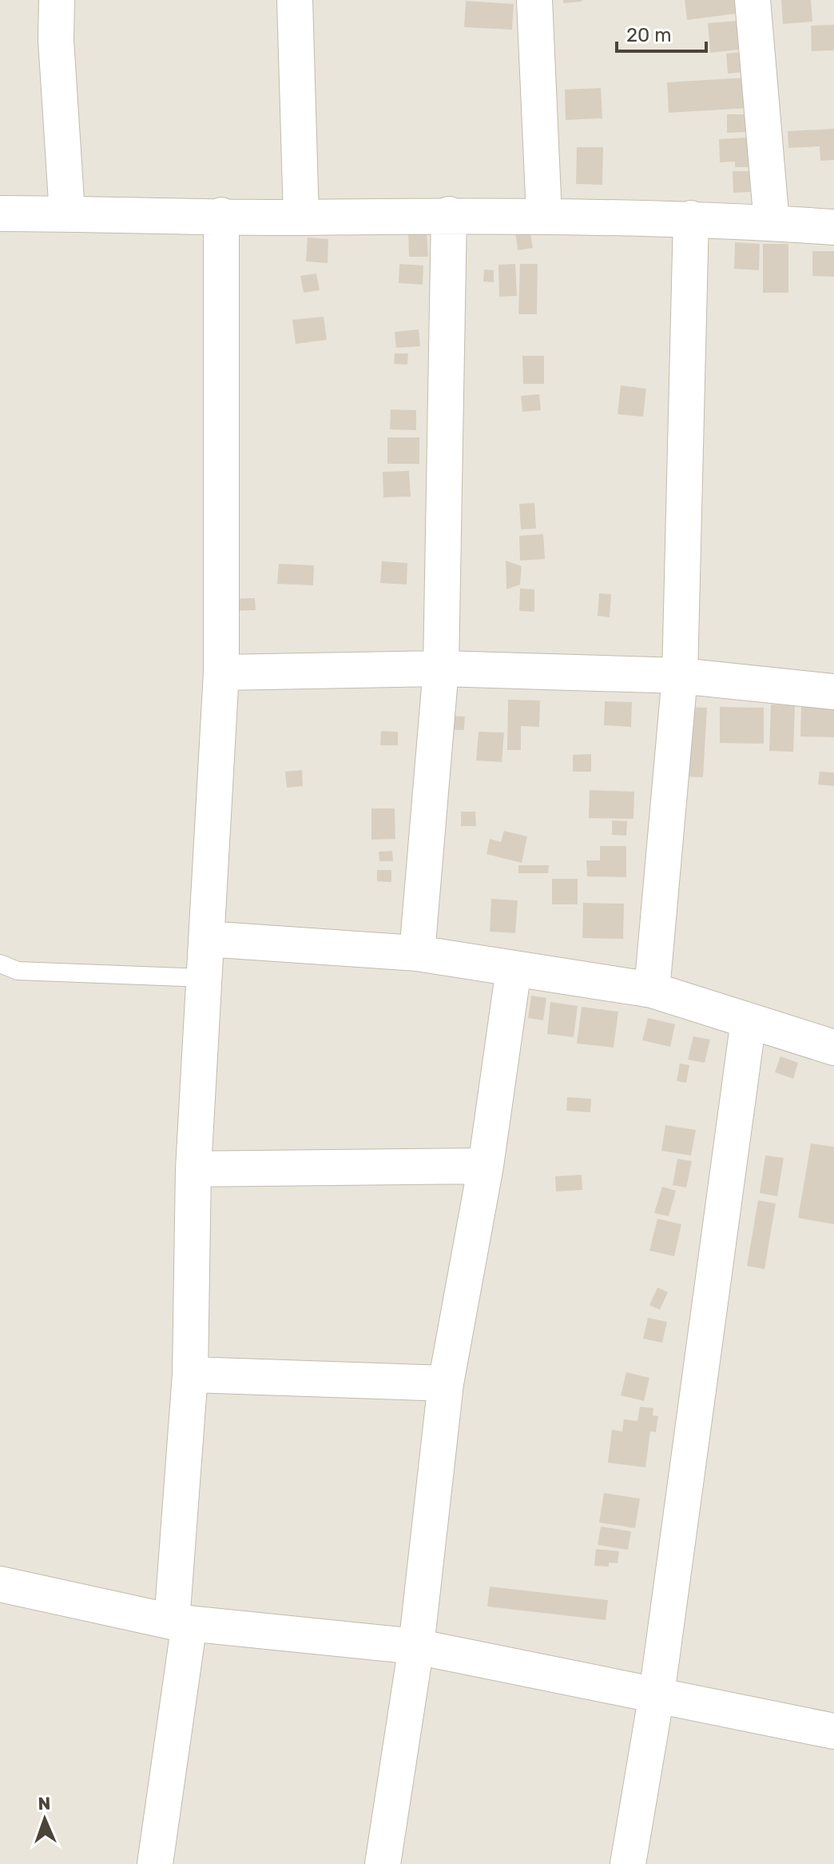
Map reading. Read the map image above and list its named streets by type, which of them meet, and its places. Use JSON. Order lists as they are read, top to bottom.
{
  "scale_bar": "20 m",
  "north": "top"
}
